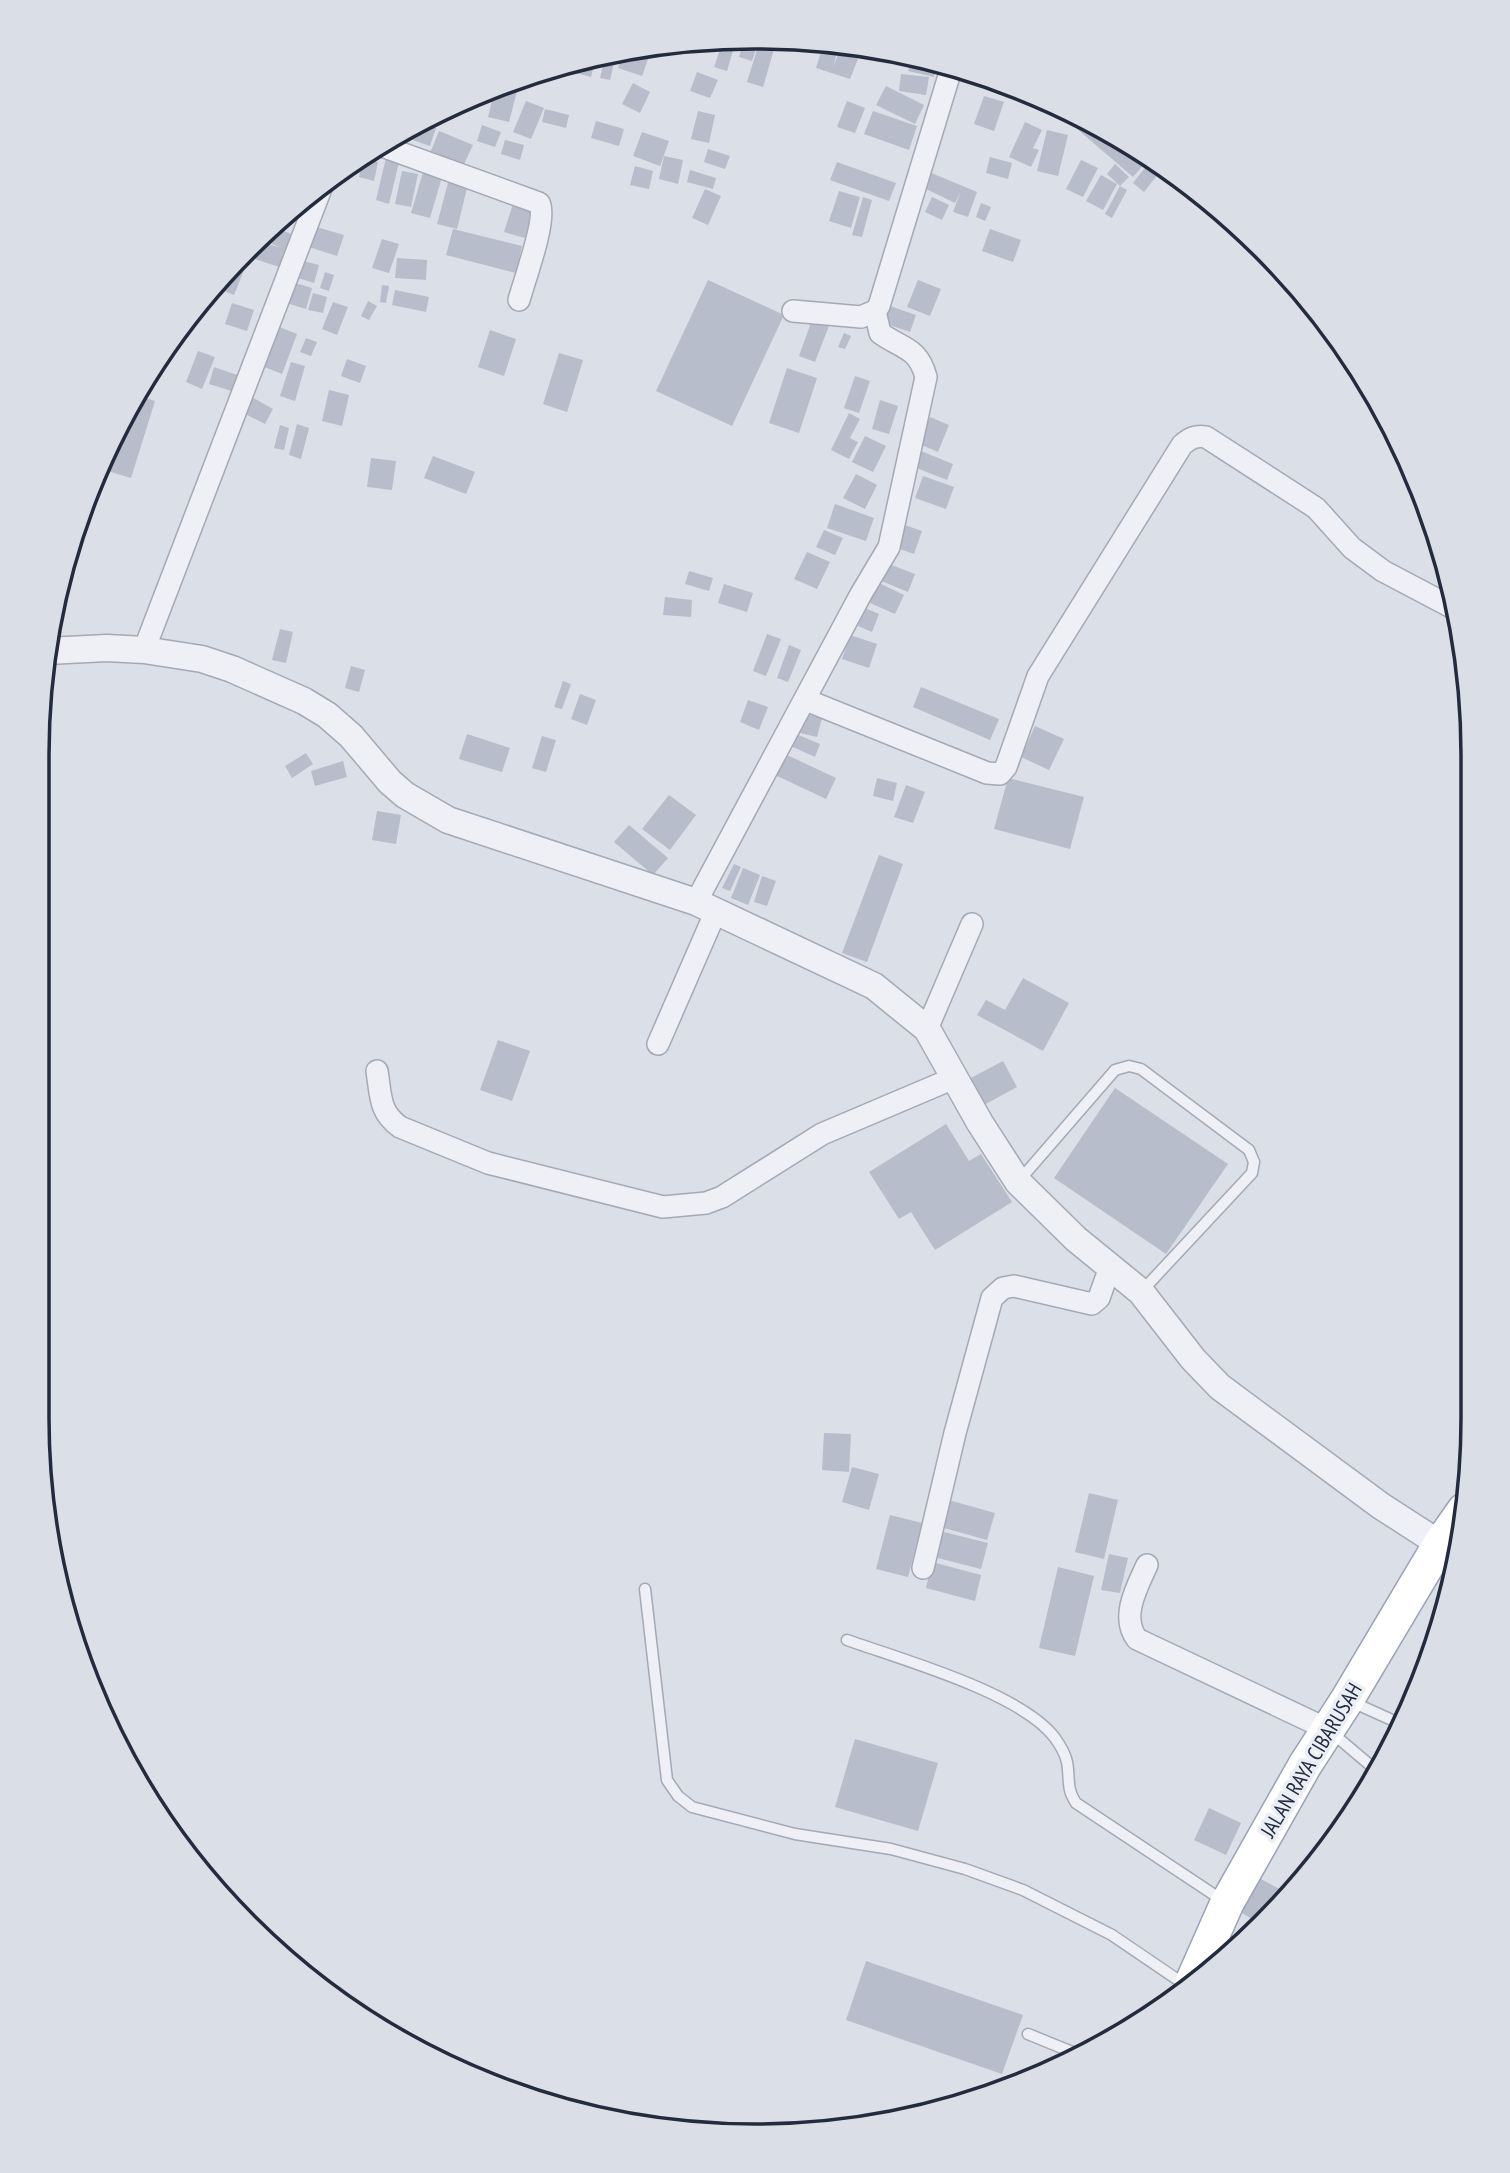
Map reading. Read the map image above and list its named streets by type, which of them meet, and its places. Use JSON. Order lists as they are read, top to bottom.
{
  "streets": {
    "main road": ["JALAN RAYA CIBARUSAH"]
  }
}
